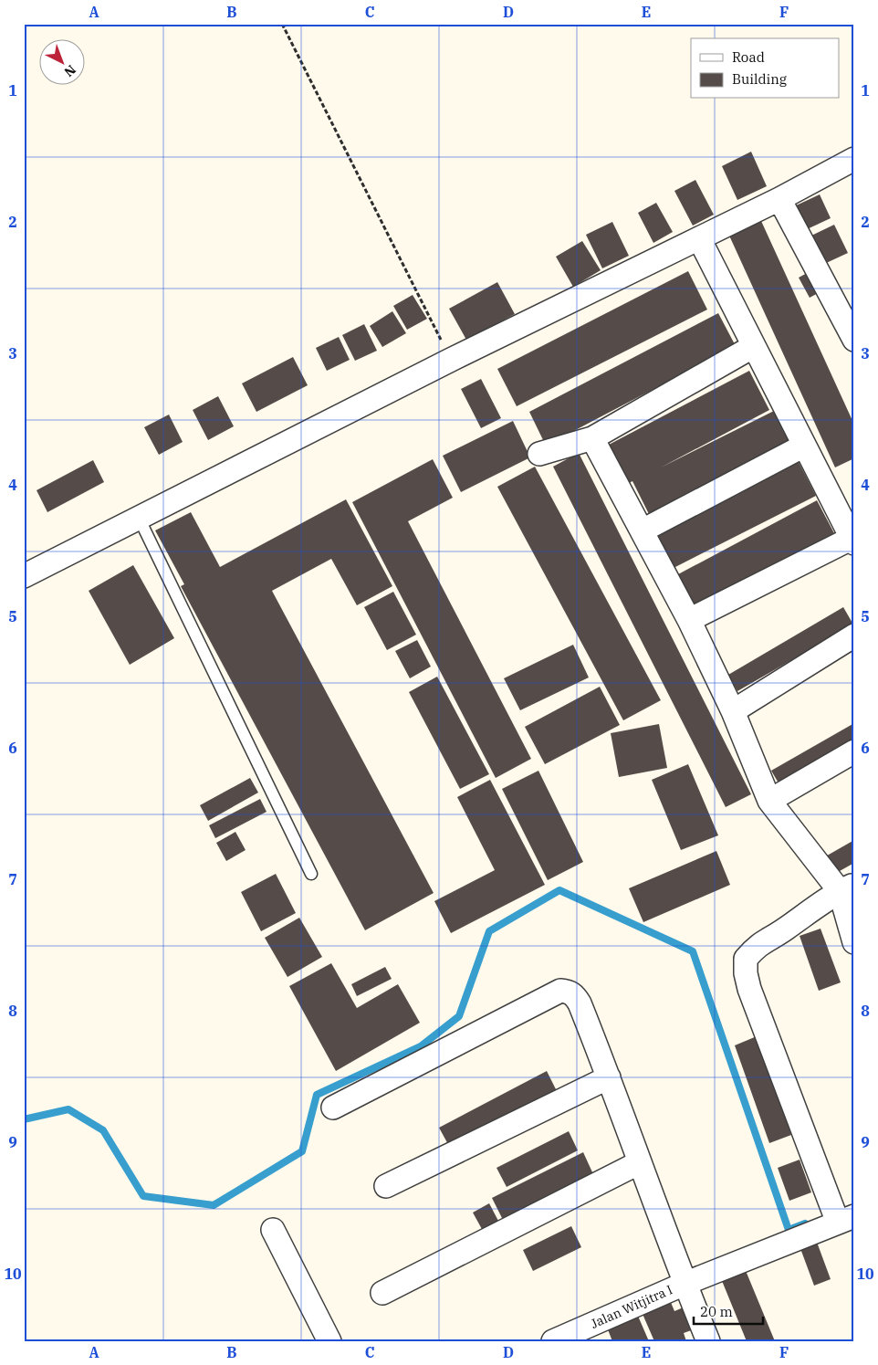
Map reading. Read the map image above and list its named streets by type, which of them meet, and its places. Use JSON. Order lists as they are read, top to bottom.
{
  "streets": {
    "street": ["Jalan Witjitra I"]
  },
  "legend": ["Road", "Building"],
  "scale_bar": "20 m",
  "north": "bottom right",
  "grid": {
    "columns": [
      "A",
      "B",
      "C",
      "D",
      "E",
      "F"
    ],
    "rows": [
      "1",
      "2",
      "3",
      "4",
      "5",
      "6",
      "7",
      "8",
      "9",
      "10"
    ]
  }
}
